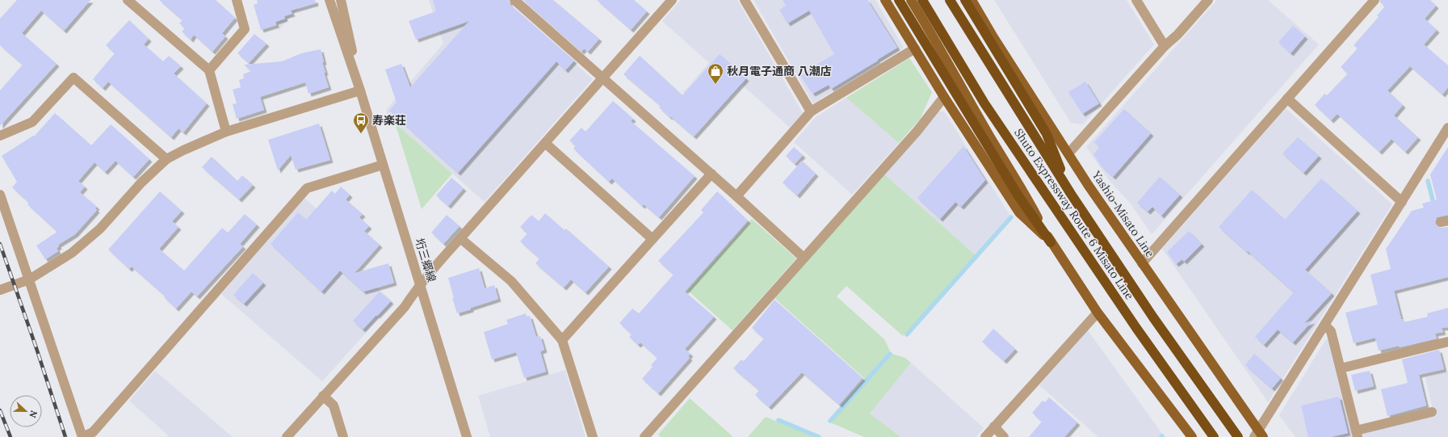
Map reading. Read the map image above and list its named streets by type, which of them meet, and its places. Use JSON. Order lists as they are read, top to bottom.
{
  "streets": {
    "highway": ["Shuto Expressway Route 6 Misato Line"],
    "main road": ["Yashio-Misato Line"],
    "street": ["垳三郷線"]
  },
  "places": {
    "shop": ["秋月電子通商 八潮店"],
    "bus stop": ["寿楽荘"]
  },
  "north": "right"
}
